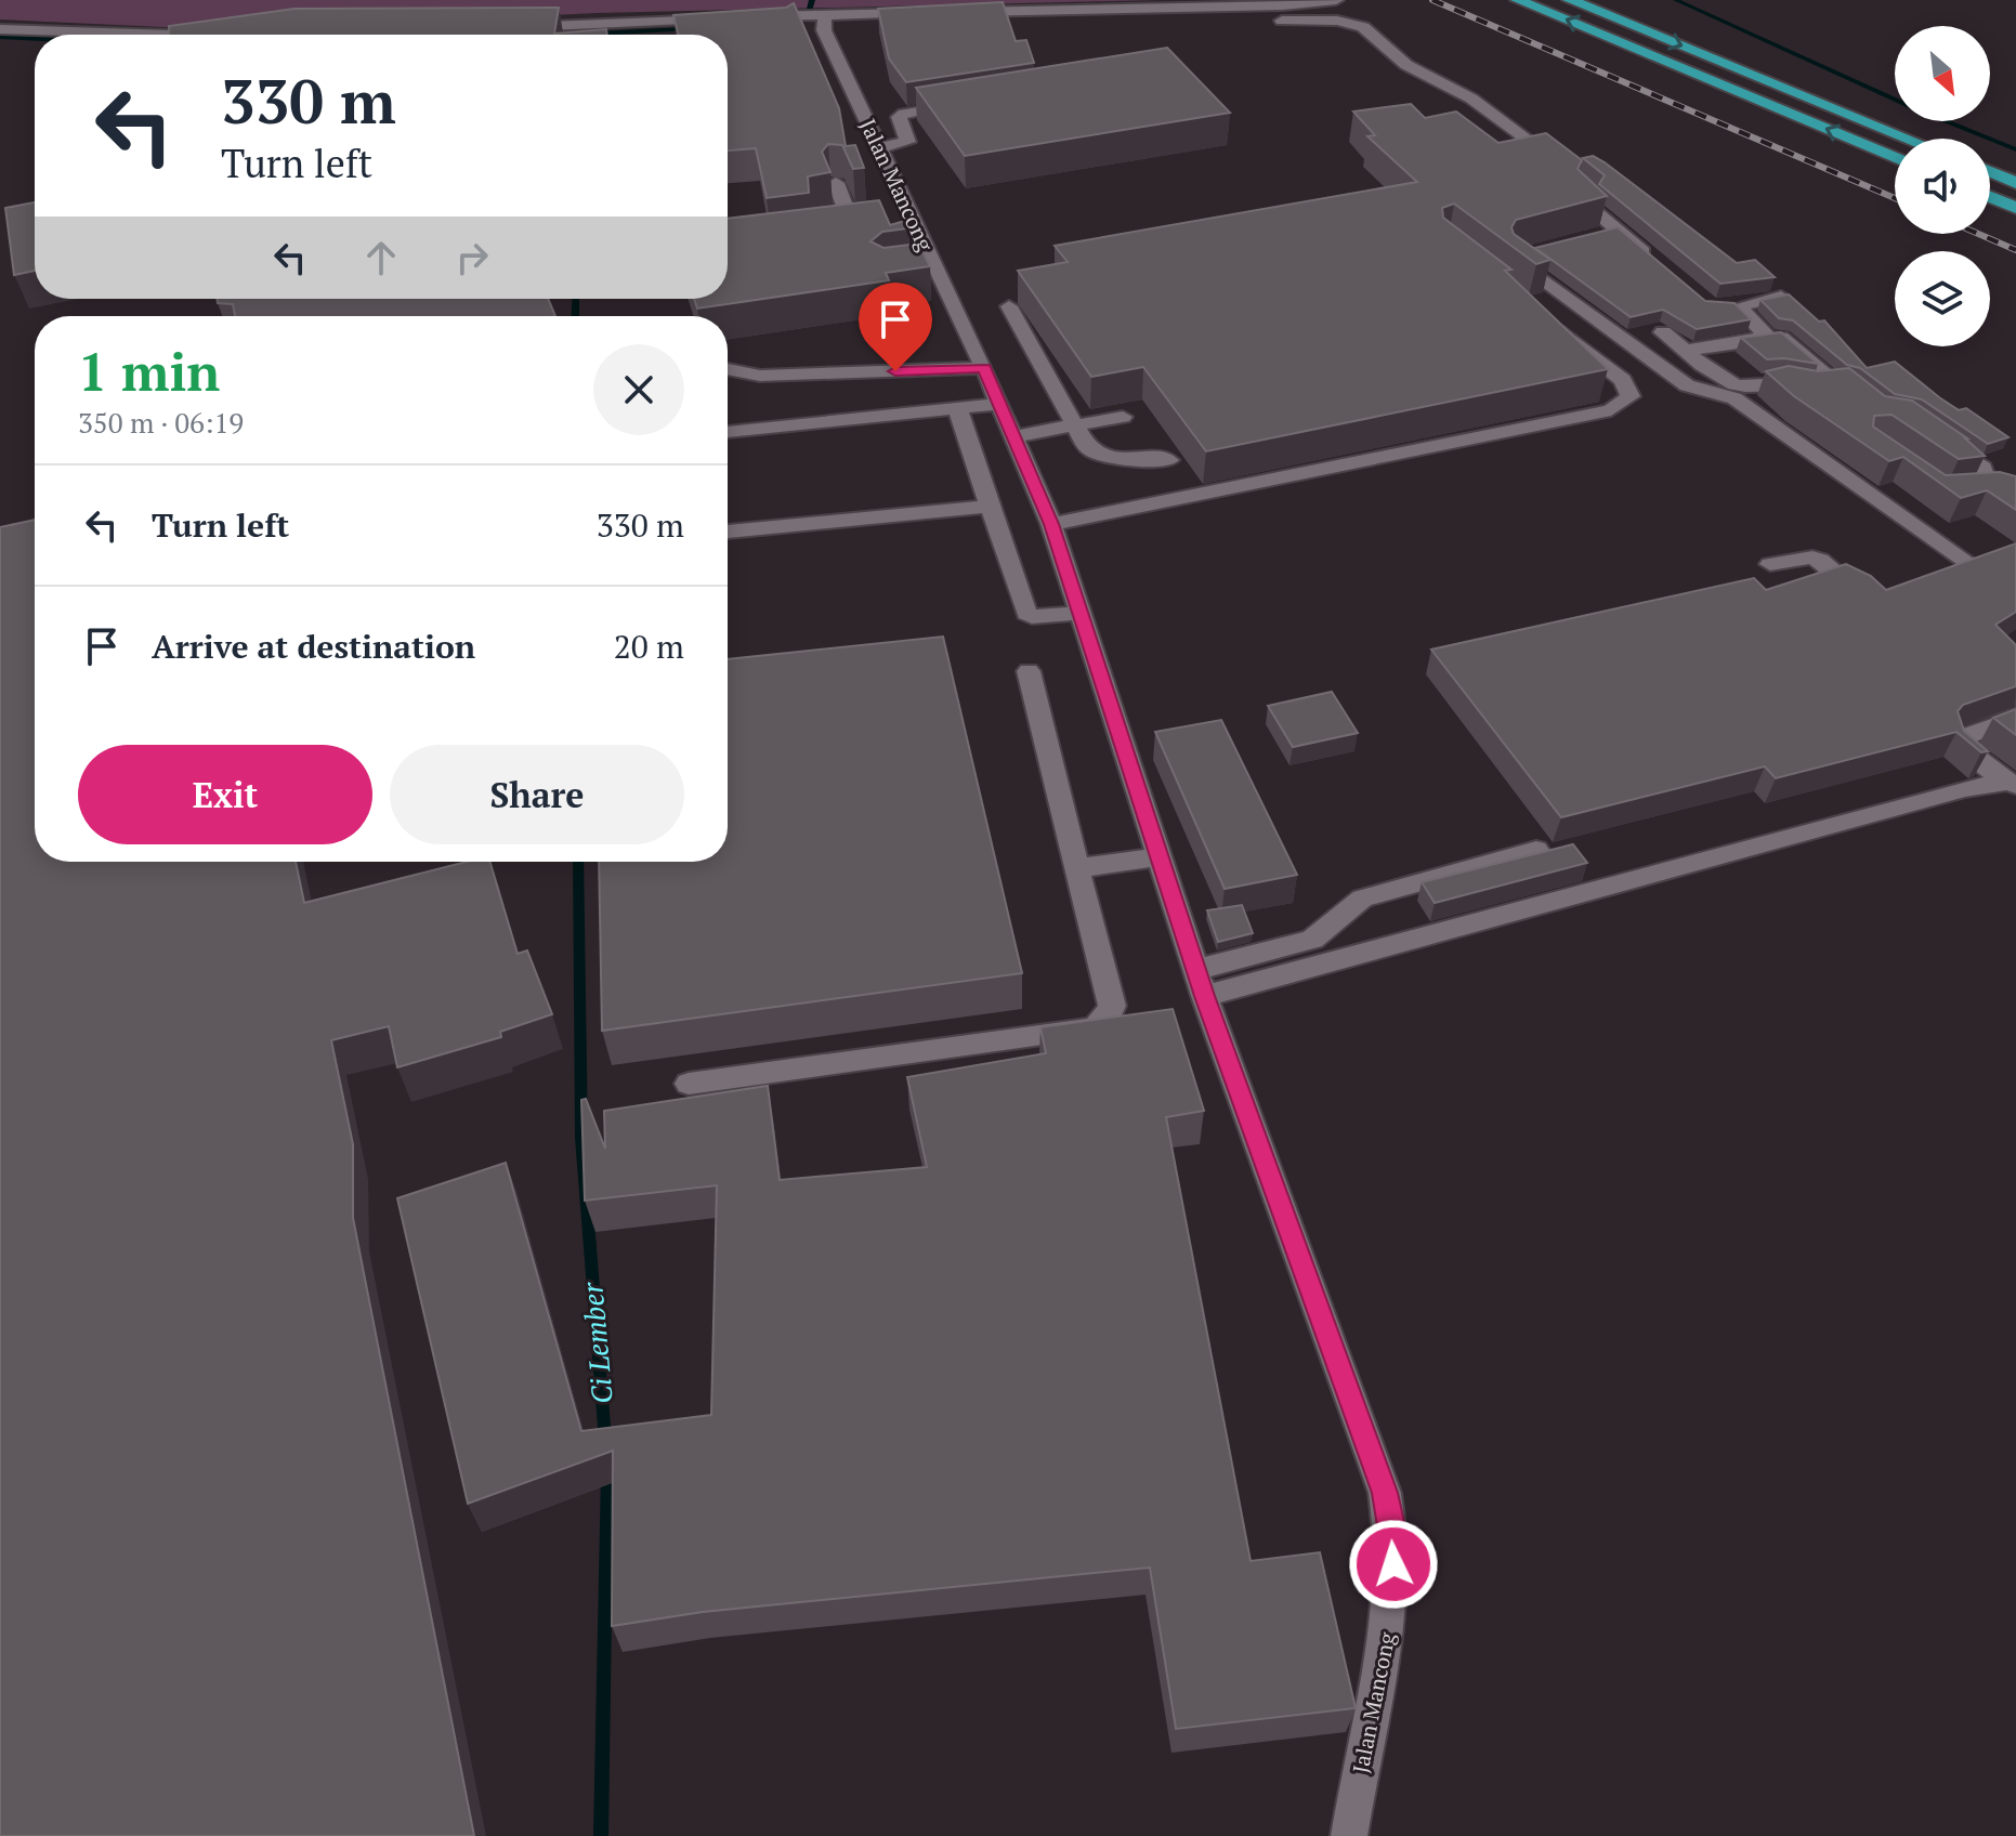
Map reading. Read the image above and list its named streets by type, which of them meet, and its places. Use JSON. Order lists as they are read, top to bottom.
{
  "streets": {
    "street": ["Jalan Mancong"]
  },
  "water": ["Ci Lember"],
  "north": "bottom right",
  "page": {
    "turn": ["330 m", "Turn left"],
    "heading": ["1 min", "350 m · 06:19"],
    "list": [
      {
        "name": "Turn left",
        "value": "330 m"
      },
      {
        "name": "Arrive at destination",
        "value": "20 m"
      }
    ],
    "buttons": ["Exit", "Share"]
  }
}
